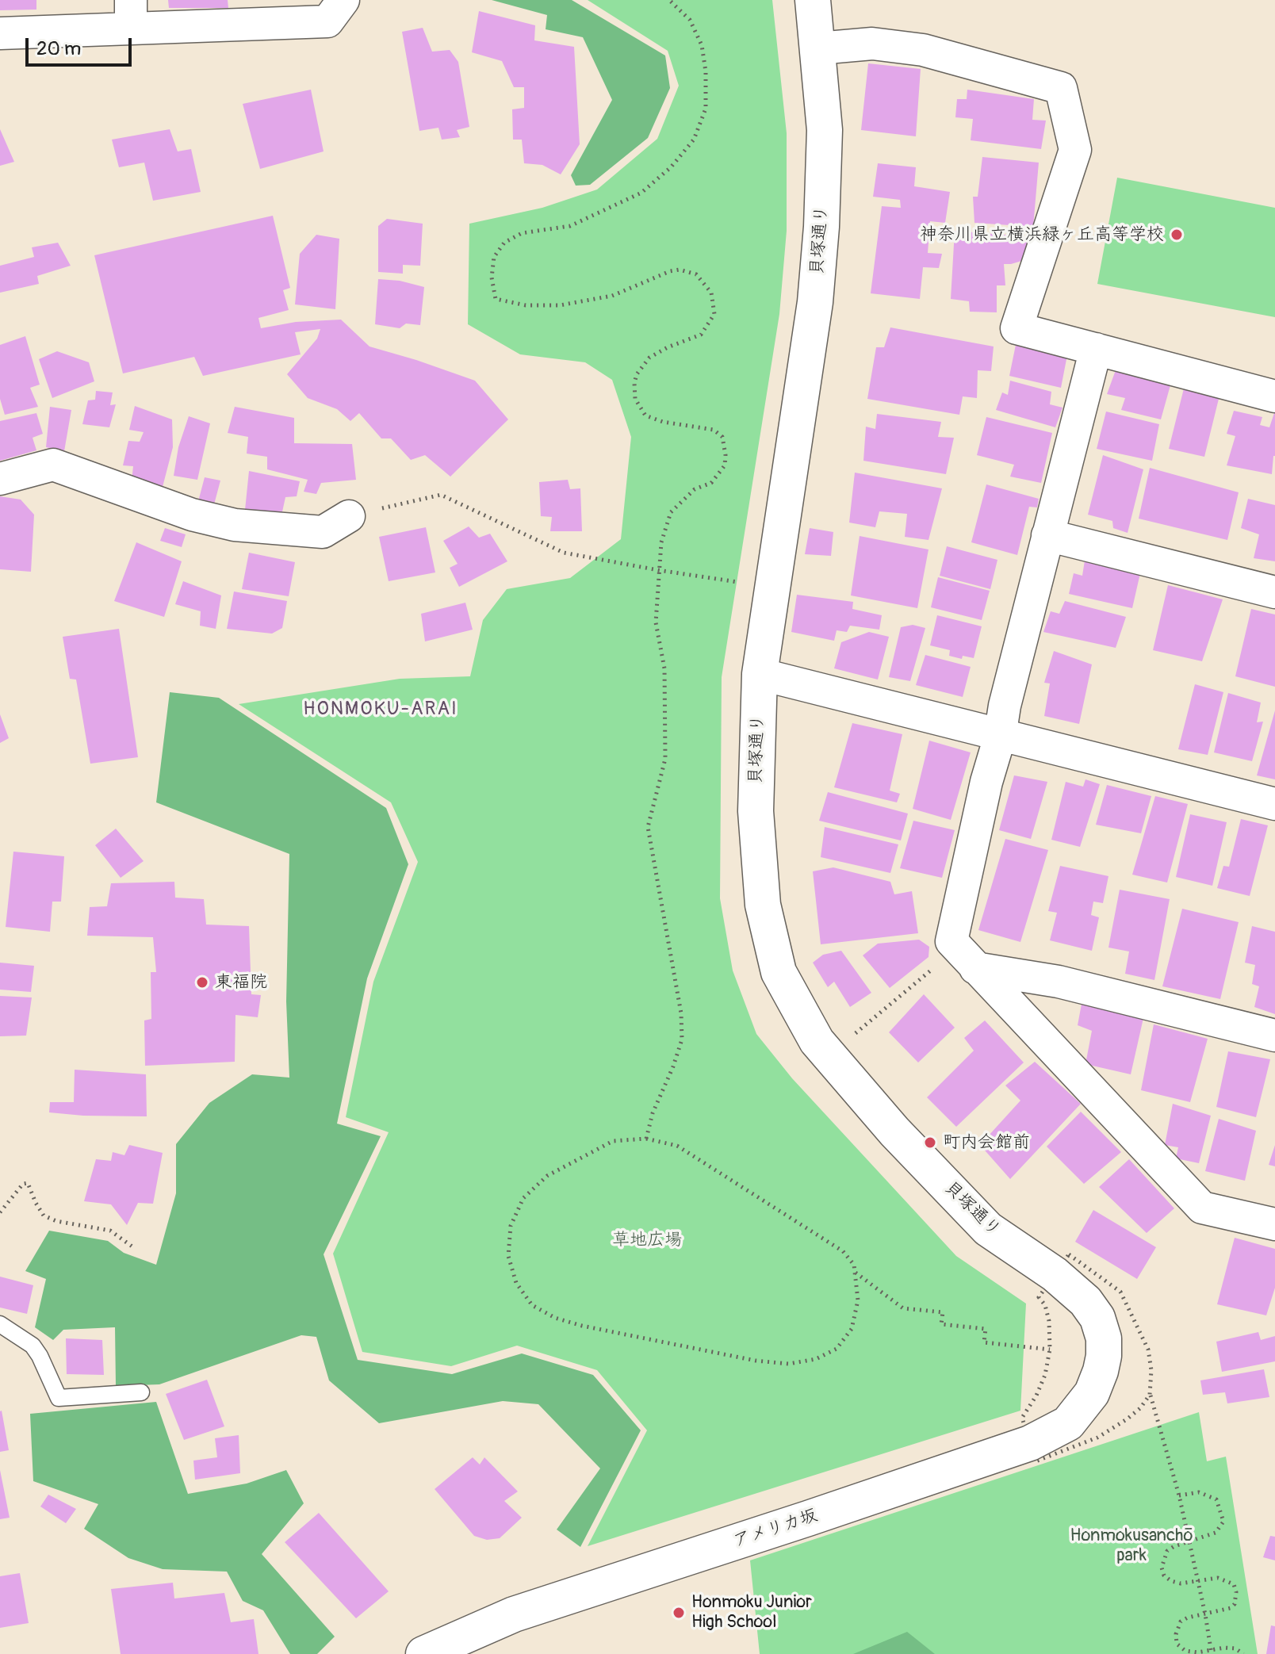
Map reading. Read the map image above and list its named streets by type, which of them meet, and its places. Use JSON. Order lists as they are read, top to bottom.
{
  "streets": {
    "street": ["貝塚通り", "アメリカ坂"]
  },
  "crossings": [
    ["貝塚通り", "アメリカ坂"]
  ],
  "districts": ["HONMOKU-ARAI"],
  "parks": ["草地広場", "Honmokusanchō park"],
  "places": [
    "神奈川県立横浜緑ヶ丘高等学校",
    "東福院",
    "町内会館前",
    "Honmoku Junior High School"
  ],
  "scale_bar": "20 m"
}
